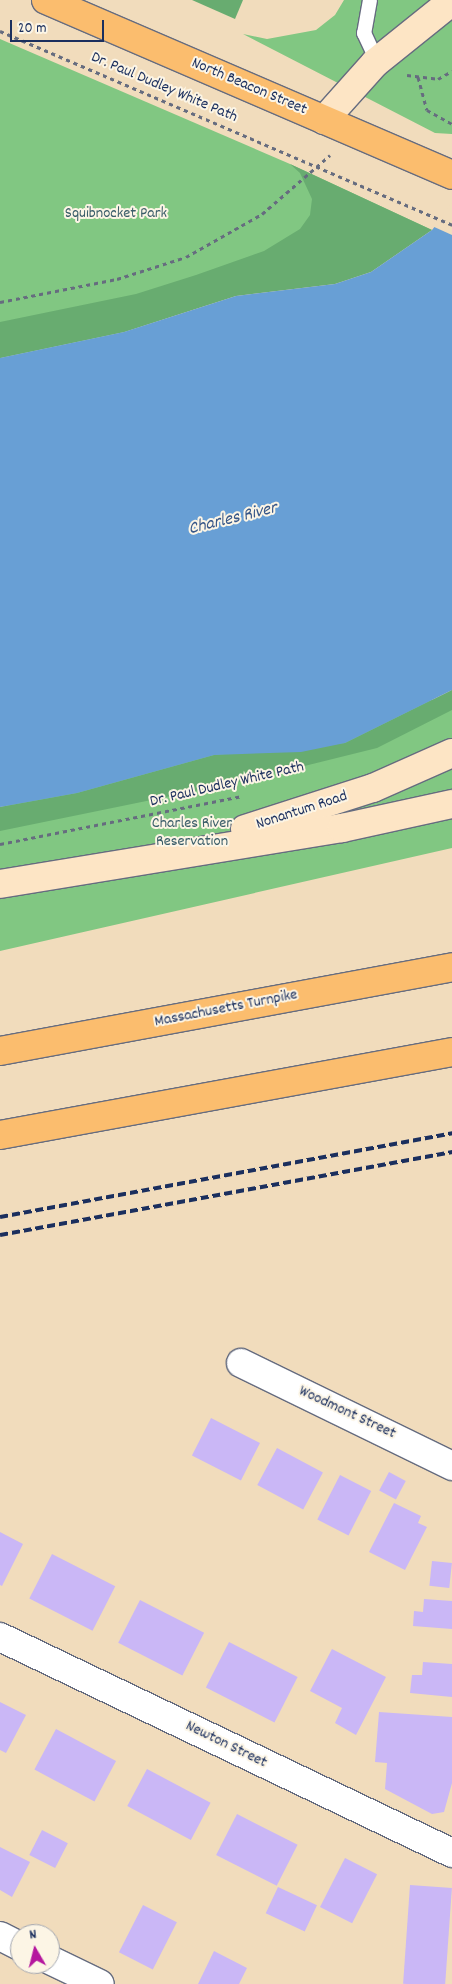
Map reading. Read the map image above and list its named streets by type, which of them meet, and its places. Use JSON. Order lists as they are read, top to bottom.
{
  "streets": {
    "main road": ["North Beacon Street", "Nonantum Road", "Massachusetts Turnpike"],
    "street": ["Woodmont Street", "Newton Street"],
    "path": ["Dr. Paul Dudley White Path"]
  },
  "water": ["Charles River"],
  "parks": ["Squibnocket Park", "Charles River Reservation"],
  "scale_bar": "20 m",
  "north": "top"
}
